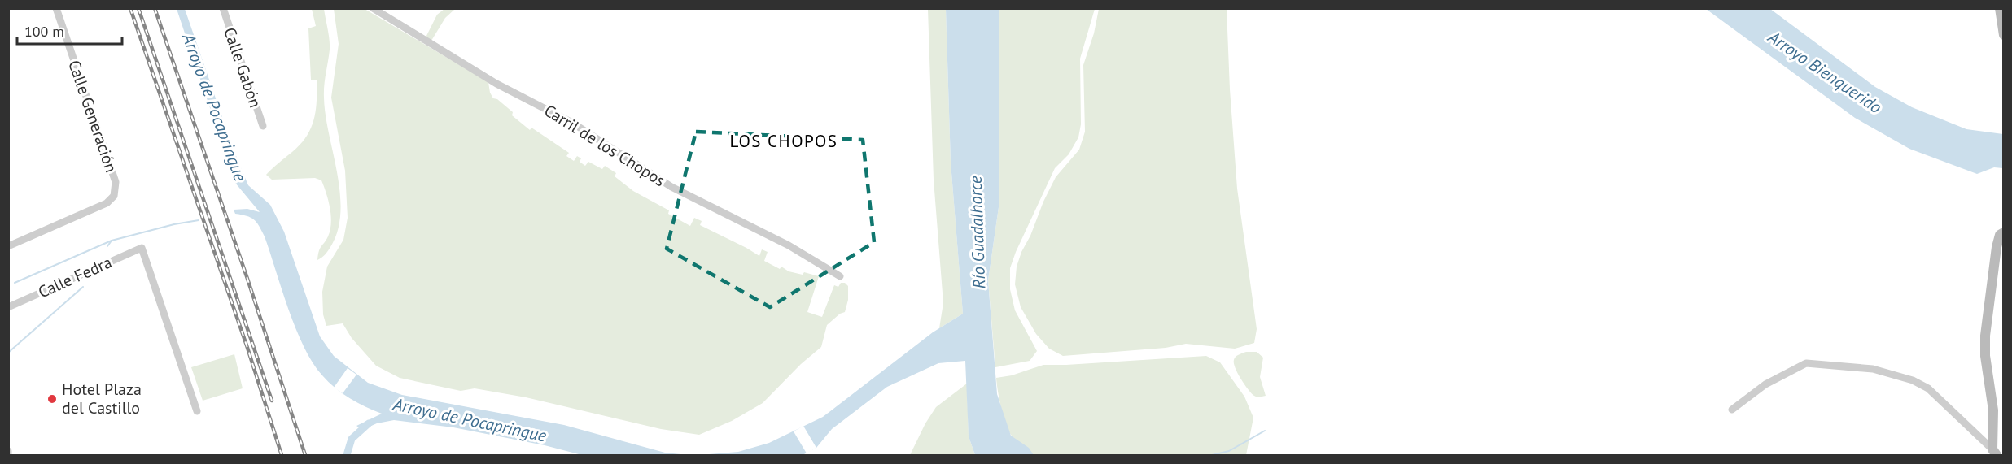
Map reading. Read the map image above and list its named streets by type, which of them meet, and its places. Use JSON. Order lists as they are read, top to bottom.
{
  "streets": {
    "street": [
      "Calle Gabón",
      "Calle Generación",
      "Carril de los Chopos",
      "Calle Fedra"
    ]
  },
  "districts": ["LOS CHOPOS"],
  "water": ["Arroyo Bienquerido", "Arroyo de Pocapringue", "Río Guadalhorce"],
  "places": ["Hotel Plaza del Castillo"],
  "scale_bar": "100 m"
}
